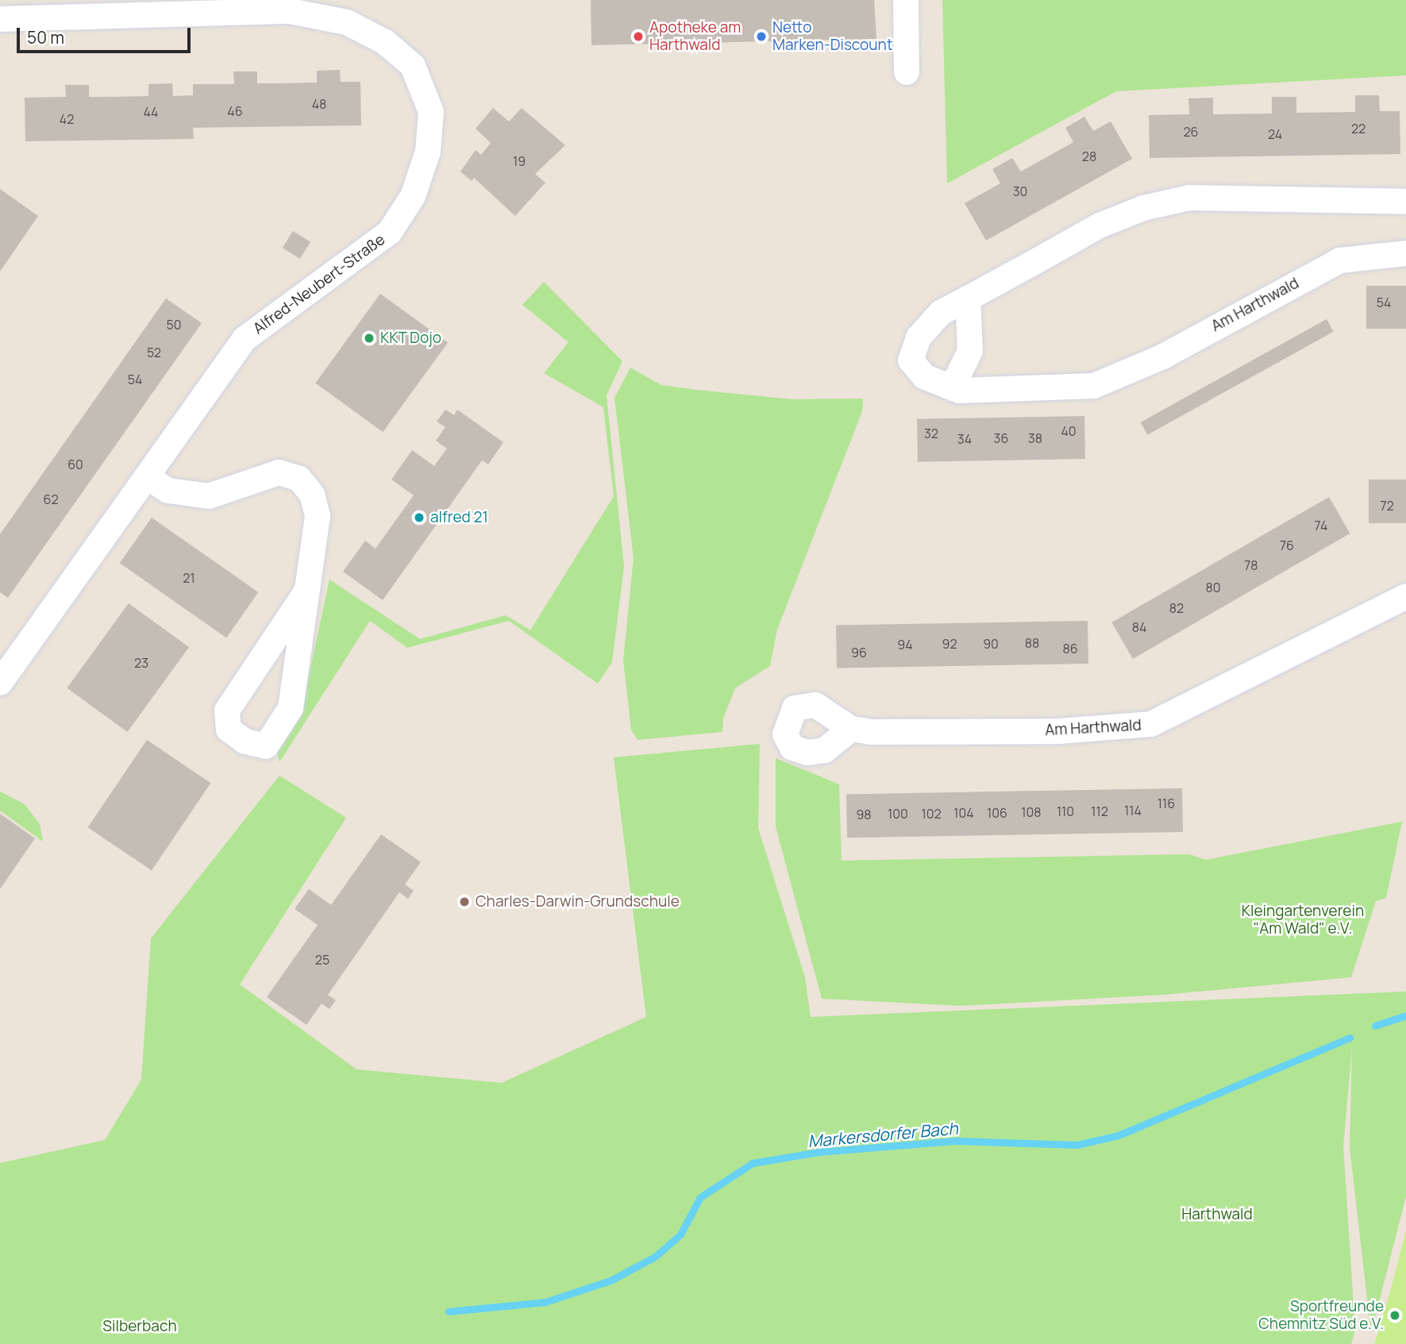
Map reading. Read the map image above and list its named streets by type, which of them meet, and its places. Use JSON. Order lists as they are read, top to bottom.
{
  "streets": {
    "street": ["Alfred-Neubert-Straße", "Am Harthwald"]
  },
  "water": ["Markersdorfer Bach"],
  "parks": ["Kleingartenverein \"Am Wald\" e.V.", "Harthwald", "Silberbach"],
  "places": [
    "Apotheke am Harthwald",
    "Netto Marken-Discount",
    "KKT Dojo",
    "alfred 21",
    "Charles-Darwin-Grundschule",
    "Sportfreunde Chemnitz Süd e.V."
  ],
  "house_numbers": [
    "48",
    "46",
    "44",
    "42",
    "22",
    "26",
    "24",
    "28",
    "19",
    "30",
    "54",
    "50",
    "52",
    "54",
    "40",
    "32",
    "36",
    "38",
    "34",
    "60",
    "62",
    "72",
    "74",
    "76",
    "78",
    "21",
    "80",
    "82",
    "84",
    "88",
    "92",
    "90",
    "94",
    "86",
    "96",
    "23",
    "116",
    "114",
    "110",
    "112",
    "108",
    "104",
    "106",
    "100",
    "102",
    "98",
    "25"
  ],
  "scale_bar": "50 m"
}
